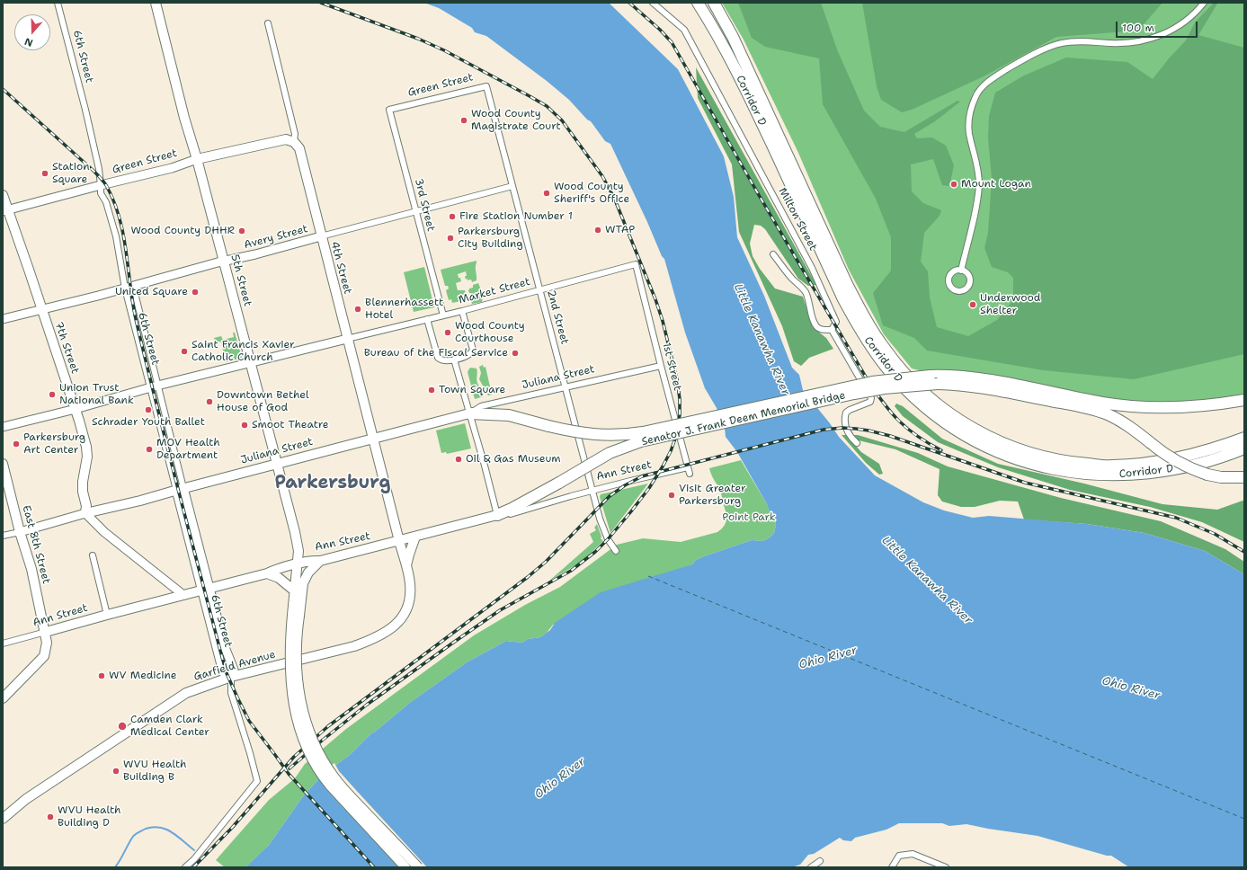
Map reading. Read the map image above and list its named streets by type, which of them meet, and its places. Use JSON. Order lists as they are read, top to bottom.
{
  "streets": {
    "highway": ["Corridor D", "Senator J. Frank Deem Memorial Bridge"],
    "main road": [
      "Green Street",
      "4th Street",
      "5th Street",
      "7th Street",
      "Juliana Street",
      "Ann Street",
      "East 8th Street",
      "Garfield Avenue"
    ],
    "street": [
      "6th Street",
      "3rd Street",
      "Milton Street",
      "Avery Street",
      "Market Street",
      "2nd Street",
      "1st Street"
    ]
  },
  "crossings": [
    ["6th Street", "Green Street"],
    ["6th Street", "Avery Street"],
    ["6th Street", "Market Street"],
    ["6th Street", "Juliana Street"],
    ["6th Street", "Ann Street"],
    ["6th Street", "Garfield Avenue"],
    ["Green Street", "3rd Street"],
    ["Green Street", "4th Street"],
    ["Green Street", "5th Street"],
    ["Green Street", "2nd Street"],
    ["Green Street", "7th Street"],
    ["3rd Street", "Avery Street"],
    ["3rd Street", "Market Street"],
    ["Avery Street", "4th Street"],
    ["Avery Street", "5th Street"],
    ["Avery Street", "2nd Street"],
    ["Avery Street", "7th Street"],
    ["4th Street", "Market Street"],
    ["4th Street", "Juliana Street"],
    ["4th Street", "Ann Street"],
    ["4th Street", "Garfield Avenue"],
    ["5th Street", "Market Street"],
    ["5th Street", "Juliana Street"],
    ["5th Street", "Ann Street"],
    ["Market Street", "2nd Street"],
    ["Market Street", "7th Street"],
    ["Market Street", "1st Street"],
    ["2nd Street", "Juliana Street"],
    ["2nd Street", "Ann Street"],
    ["7th Street", "Juliana Street"],
    ["1st Street", "Juliana Street"],
    ["1st Street", "Ann Street"],
    ["Juliana Street", "Senator J. Frank Deem Memorial Bridge"],
    ["Juliana Street", "East 8th Street"],
    ["Senator J. Frank Deem Memorial Bridge", "Ann Street"],
    ["Ann Street", "East 8th Street"],
    ["Ann Street", "Garfield Avenue"]
  ],
  "districts": ["Parkersburg"],
  "water": ["Little Kanawha River", "Ohio River"],
  "parks": ["Point Park"],
  "places": [
    "Wood County Magistrate Court",
    "Station Square",
    "Mount Logan",
    "Wood County Sheriff's Office",
    "Fire Station Number 1",
    "WTAP",
    "Wood County DHHR",
    "Parkersburg City Building",
    "United Square",
    "Underwood Shelter",
    "Blennerhassett Hotel",
    "Wood County Courthouse",
    "Saint Francis Xavier Catholic Church",
    "Bureau of the Fiscal Service",
    "Town Square",
    "Union Trust National Bank",
    "Downtown Bethel House of God",
    "Schrader Youth Ballet",
    "Smoot Theatre",
    "Parkersburg Art Center",
    "MOV Health Department",
    "Oil & Gas Museum",
    "Visit Greater Parkersburg",
    "WV Medicine",
    "Camden Clark Medical Center",
    "WVU Health Building B",
    "WVU Health Building D"
  ],
  "scale_bar": "100 m",
  "north": "bottom"
}
